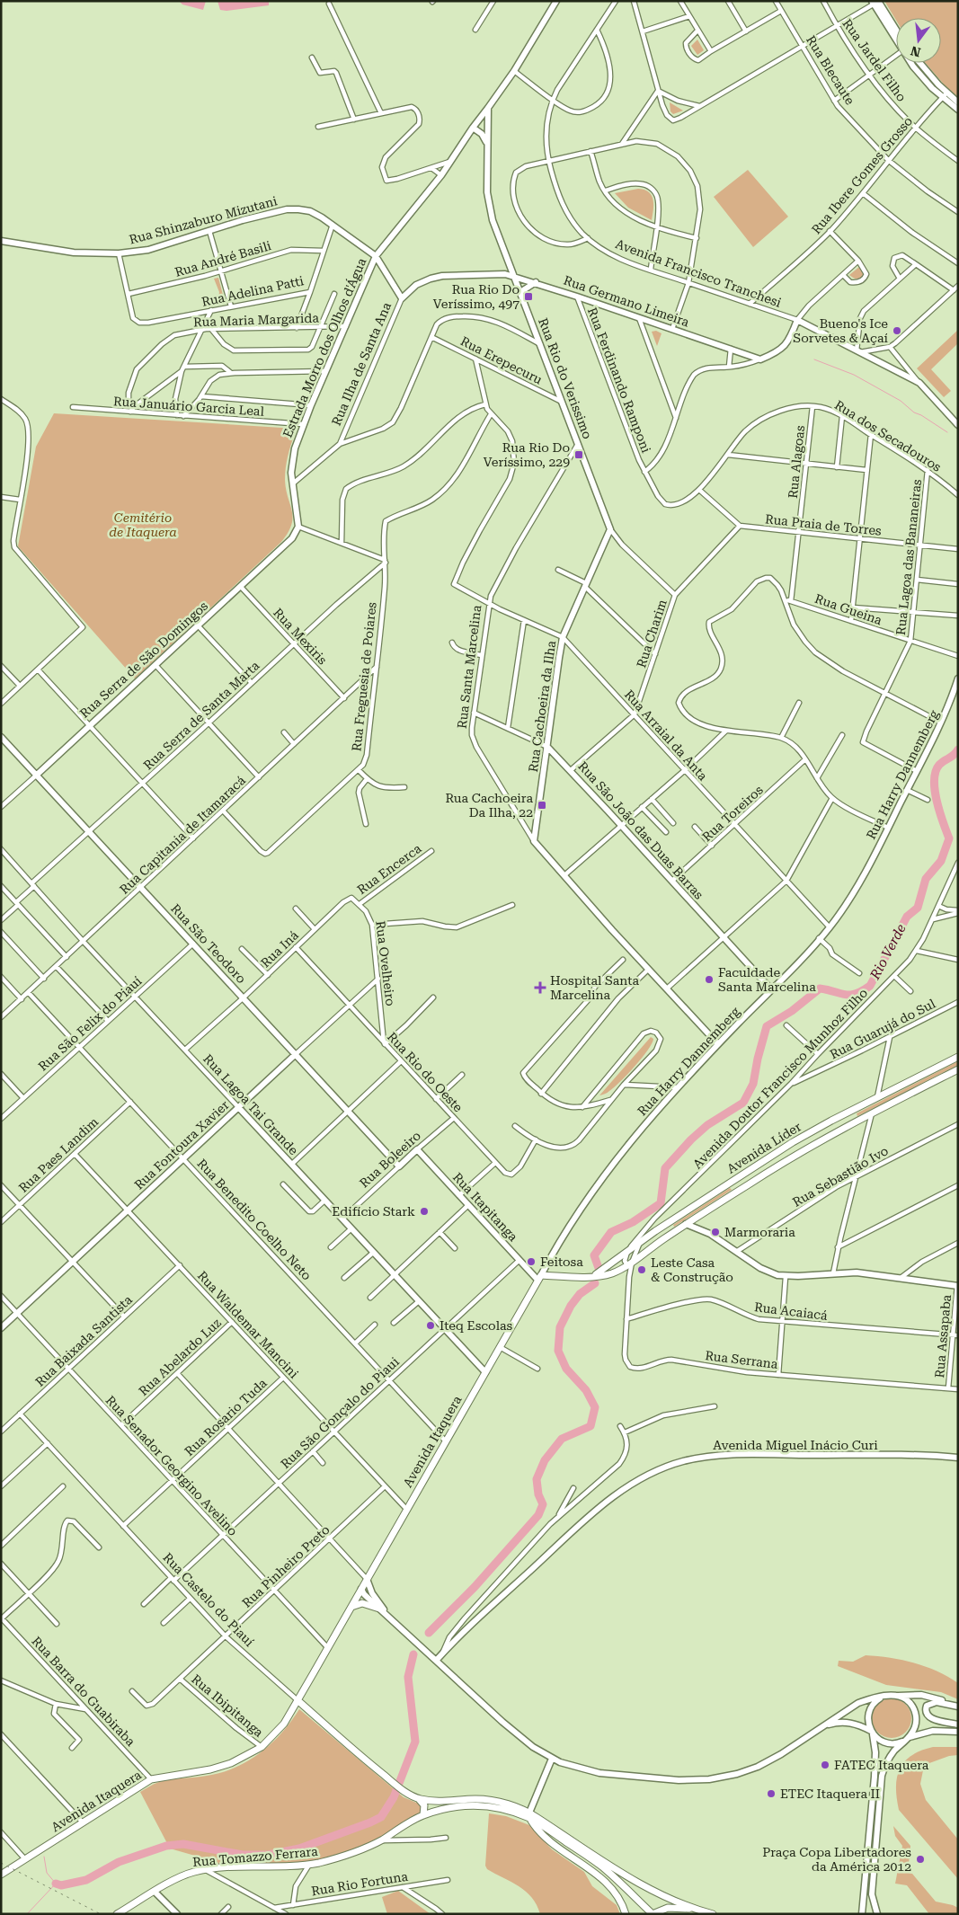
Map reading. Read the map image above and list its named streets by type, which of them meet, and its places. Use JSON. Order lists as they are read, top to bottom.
{
  "streets": {
    "main road": [
      "Avenida Líder",
      "Avenida Itaquera",
      "Rua Castelo do Piauí",
      "Rua Tomazzo Ferrara"
    ],
    "street": [
      "Rua Jardel Filho",
      "Rua Blecaute",
      "Rua Ibere Gomes Grosso",
      "Rua Shinzaburo Mizutani",
      "Rua André Basili",
      "Avenida Francisco Tranchesi",
      "Rua Adelina Patti",
      "Rua Germano Limeira",
      "Rua Maria Margarida",
      "Estrada Morro dos Olhos d'Água",
      "Rua Erepecuru",
      "Rua Ilha de Santa Ana",
      "Rua Rio do Verissimo",
      "Rua Ferdinando Ramponi",
      "Rua Januário Garcia Leal",
      "Rua dos Secadouros",
      "Rua Alagoas",
      "Rua Praia de Torres",
      "Rua Lagoa das Bananeiras",
      "Rua Gueina",
      "Rua Charim",
      "Rua Mexiris",
      "Rua Serra de São Domingos",
      "Rua Santa Marcelina",
      "Rua Freguesia de Poiares",
      "Rua Cachoeira da Ilha",
      "Rua Serra de Santa Marta",
      "Rua Arraial da Anta",
      "Rua Harry Dannemberg",
      "Rua Toreiros",
      "Rua São João das Duas Barras",
      "Rua Capitania de Itamaracá",
      "Rua Encerca",
      "Rua São Teodoro",
      "Rua Iná",
      "Rua Ovelheiro",
      "Rua São Felix do Piauí",
      "Rua Guarujá do Sul",
      "Rua Rio do Oeste",
      "Avenida Doutor Francisco Munhoz Filho",
      "Rua Lagoa Tai Grande",
      "Rua Fontoura Xavier",
      "Rua Paes Landim",
      "Rua Boleeiro",
      "Rua Sebastião Ivo",
      "Rua Itapitanga",
      "Rua Benedito Coelho Neto",
      "Rua Acaiacá",
      "Rua Waldemar Mancini",
      "Rua Assapaba",
      "Rua Baixada Santista",
      "Rua Abelardo Luz",
      "Rua Serrana",
      "Rua São Gonçalo do Piaui",
      "Rua Rosario Tuda",
      "Avenida Miguel Inácio Curi",
      "Rua Senador Georgino Avelino",
      "Rua Pinheiro Preto",
      "Rua Barra do Guabiraba",
      "Rua Ibipitanga",
      "Rua Rio Fortuna"
    ]
  },
  "crossings": [
    ["Rua Jardel Filho", "Rua Ibere Gomes Grosso"],
    ["Rua Blecaute", "Rua Ibere Gomes Grosso"],
    ["Rua Ibere Gomes Grosso", "Avenida Francisco Tranchesi"],
    ["Rua Shinzaburo Mizutani", "Rua Adelina Patti"],
    ["Rua Shinzaburo Mizutani", "Estrada Morro dos Olhos d'Água"],
    ["Rua Shinzaburo Mizutani", "Rua Ilha de Santa Ana"],
    ["Rua André Basili", "Rua Adelina Patti"],
    ["Rua Germano Limeira", "Rua Ilha de Santa Ana"],
    ["Rua Germano Limeira", "Rua Rio do Verissimo"],
    ["Rua Germano Limeira", "Rua Ferdinando Ramponi"],
    ["Rua Maria Margarida", "Estrada Morro dos Olhos d'Água"],
    ["Estrada Morro dos Olhos d'Água", "Rua Ilha de Santa Ana"],
    ["Estrada Morro dos Olhos d'Água", "Rua Rio do Verissimo"],
    ["Estrada Morro dos Olhos d'Água", "Rua Januário Garcia Leal"],
    ["Estrada Morro dos Olhos d'Água", "Rua Serra de São Domingos"],
    ["Rua Erepecuru", "Rua Rio do Verissimo"],
    ["Rua Ilha de Santa Ana", "Rua Rio do Verissimo"],
    ["Rua Rio do Verissimo", "Rua Charim"],
    ["Rua Rio do Verissimo", "Rua Santa Marcelina"],
    ["Rua Rio do Verissimo", "Rua Cachoeira da Ilha"],
    ["Rua Ferdinando Ramponi", "Rua dos Secadouros"],
    ["Rua dos Secadouros", "Rua Alagoas"],
    ["Rua dos Secadouros", "Rua Lagoa das Bananeiras"],
    ["Rua Alagoas", "Rua Praia de Torres"],
    ["Rua Alagoas", "Rua Gueina"],
    ["Rua Praia de Torres", "Rua Lagoa das Bananeiras"],
    ["Rua Praia de Torres", "Rua Charim"],
    ["Rua Lagoa das Bananeiras", "Rua Gueina"],
    ["Rua Lagoa das Bananeiras", "Rua Harry Dannemberg"],
    ["Rua Charim", "Rua Arraial da Anta"],
    ["Rua Mexiris", "Rua Serra de São Domingos"],
    ["Rua Mexiris", "Rua Serra de Santa Marta"],
    ["Rua Mexiris", "Rua Capitania de Itamaracá"],
    ["Rua Serra de São Domingos", "Rua São Teodoro"],
    ["Rua Santa Marcelina", "Rua Cachoeira da Ilha"],
    ["Rua Santa Marcelina", "Rua Arraial da Anta"],
    ["Rua Santa Marcelina", "Rua Harry Dannemberg"],
    ["Rua Santa Marcelina", "Rua São João das Duas Barras"],
    ["Rua Freguesia de Poiares", "Rua Serra de Santa Marta"],
    ["Rua Freguesia de Poiares", "Rua Arraial da Anta"],
    ["Rua Freguesia de Poiares", "Rua Capitania de Itamaracá"],
    ["Rua Cachoeira da Ilha", "Rua Arraial da Anta"],
    ["Rua Cachoeira da Ilha", "Rua São João das Duas Barras"],
    ["Rua Serra de Santa Marta", "Rua São Teodoro"],
    ["Rua Serra de Santa Marta", "Rua Lagoa Tai Grande"],
    ["Rua Arraial da Anta", "Rua Harry Dannemberg"],
    ["Rua Arraial da Anta", "Rua Toreiros"],
    ["Rua Harry Dannemberg", "Rua São João das Duas Barras"],
    ["Rua Harry Dannemberg", "Rua Itapitanga"],
    ["Rua Harry Dannemberg", "Avenida Itaquera"],
    ["Rua Toreiros", "Rua São João das Duas Barras"],
    ["Rua Capitania de Itamaracá", "Rua São Teodoro"],
    ["Rua Capitania de Itamaracá", "Rua Lagoa Tai Grande"],
    ["Rua Capitania de Itamaracá", "Rua Benedito Coelho Neto"],
    ["Rua Encerca", "Rua Iná"],
    ["Rua Encerca", "Rua Ovelheiro"],
    ["Rua São Teodoro", "Rua Iná"],
    ["Rua São Teodoro", "Rua São Felix do Piauí"],
    ["Rua São Teodoro", "Rua Fontoura Xavier"],
    ["Rua São Teodoro", "Rua Boleeiro"],
    ["Rua Iná", "Rua Ovelheiro"],
    ["Rua Iná", "Rua Rio do Oeste"],
    ["Rua Iná", "Rua Lagoa Tai Grande"],
    ["Rua Ovelheiro", "Rua Rio do Oeste"],
    ["Rua Ovelheiro", "Rua Fontoura Xavier"],
    ["Rua São Felix do Piauí", "Rua Lagoa Tai Grande"],
    ["Rua São Felix do Piauí", "Rua Benedito Coelho Neto"],
    ["Rua Guarujá do Sul", "Avenida Doutor Francisco Munhoz Filho"],
    ["Rua Rio do Oeste", "Rua Fontoura Xavier"],
    ["Rua Rio do Oeste", "Rua Boleeiro"],
    ["Avenida Doutor Francisco Munhoz Filho", "Avenida Líder"],
    ["Avenida Doutor Francisco Munhoz Filho", "Rua Serrana"],
    ["Rua Lagoa Tai Grande", "Rua Fontoura Xavier"],
    ["Rua Lagoa Tai Grande", "Rua Boleeiro"],
    ["Rua Lagoa Tai Grande", "Rua São Gonçalo do Piaui"],
    ["Rua Lagoa Tai Grande", "Avenida Itaquera"],
    ["Rua Fontoura Xavier", "Rua Benedito Coelho Neto"],
    ["Rua Fontoura Xavier", "Rua Waldemar Mancini"],
    ["Rua Fontoura Xavier", "Rua Senador Georgino Avelino"],
    ["Rua Paes Landim", "Rua Benedito Coelho Neto"],
    ["Rua Paes Landim", "Rua Waldemar Mancini"],
    ["Rua Boleeiro", "Rua Itapitanga"],
    ["Rua Itapitanga", "Rua São Gonçalo do Piaui"],
    ["Rua Itapitanga", "Avenida Itaquera"],
    ["Rua Benedito Coelho Neto", "Rua São Gonçalo do Piaui"],
    ["Rua Benedito Coelho Neto", "Avenida Itaquera"],
    ["Rua Acaiacá", "Rua Assapaba"],
    ["Rua Acaiacá", "Rua Serrana"],
    ["Rua Waldemar Mancini", "Rua Baixada Santista"],
    ["Rua Waldemar Mancini", "Rua Abelardo Luz"],
    ["Rua Waldemar Mancini", "Rua São Gonçalo do Piaui"],
    ["Rua Waldemar Mancini", "Rua Rosario Tuda"],
    ["Rua Waldemar Mancini", "Avenida Itaquera"],
    ["Rua Waldemar Mancini", "Rua Pinheiro Preto"],
    ["Rua Assapaba", "Rua Serrana"],
    ["Rua Baixada Santista", "Rua Senador Georgino Avelino"],
    ["Rua Baixada Santista", "Rua Castelo do Piauí"],
    ["Rua Abelardo Luz", "Rua Senador Georgino Avelino"],
    ["Rua São Gonçalo do Piaui", "Rua Senador Georgino Avelino"],
    ["Rua São Gonçalo do Piaui", "Rua Castelo do Piauí"],
    ["Rua Rosario Tuda", "Rua Senador Georgino Avelino"],
    ["Rua Rosario Tuda", "Rua Castelo do Piauí"],
    ["Avenida Itaquera", "Rua Senador Georgino Avelino"],
    ["Avenida Itaquera", "Rua Castelo do Piauí"],
    ["Avenida Itaquera", "Rua Barra do Guabiraba"],
    ["Avenida Itaquera", "Rua Ibipitanga"],
    ["Rua Senador Georgino Avelino", "Rua Pinheiro Preto"],
    ["Rua Pinheiro Preto", "Rua Castelo do Piauí"],
    ["Rua Pinheiro Preto", "Rua Ibipitanga"],
    ["Rua Castelo do Piauí", "Rua Tomazzo Ferrara"]
  ],
  "water": ["Rio Verde"],
  "parks": ["Cemitério de Itaquera"],
  "places": {
    "transit": ["Rua Rio Do Veríssimo, 497", "Rua Rio Do Veríssimo, 229", "Rua Cachoeira Da Ilha, 22"],
    "other": [
      "Bueno's Ice Sorvetes & Açaí",
      "Faculdade Santa Marcelina",
      "Edifício Stark",
      "Marmoraria",
      "Feitosa",
      "Leste Casa & Construção",
      "Iteq Escolas",
      "FATEC Itaquera",
      "ETEC Itaquera II",
      "Praça Copa Libertadores da América 2012"
    ],
    "health": ["Hospital Santa Marcelina"]
  },
  "north": "bottom"
}
